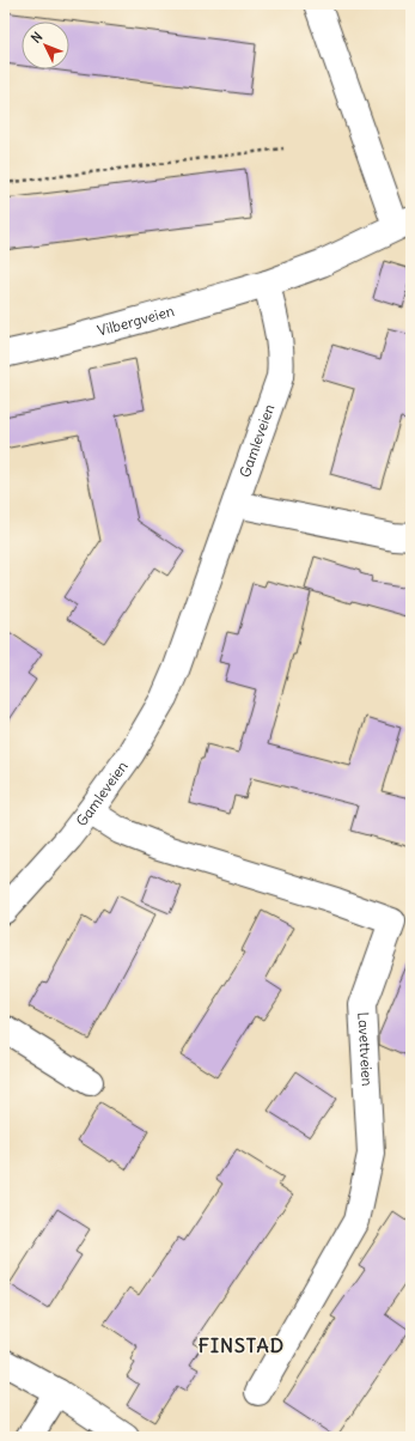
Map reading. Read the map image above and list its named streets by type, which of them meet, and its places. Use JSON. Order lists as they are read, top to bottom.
{
  "streets": {
    "street": ["Vilbergveien", "Gamleveien", "Lavettveien"]
  },
  "crossings": [
    ["Vilbergveien", "Gamleveien"],
    ["Gamleveien", "Lavettveien"]
  ],
  "districts": ["FINSTAD"],
  "north": "top left"
}
